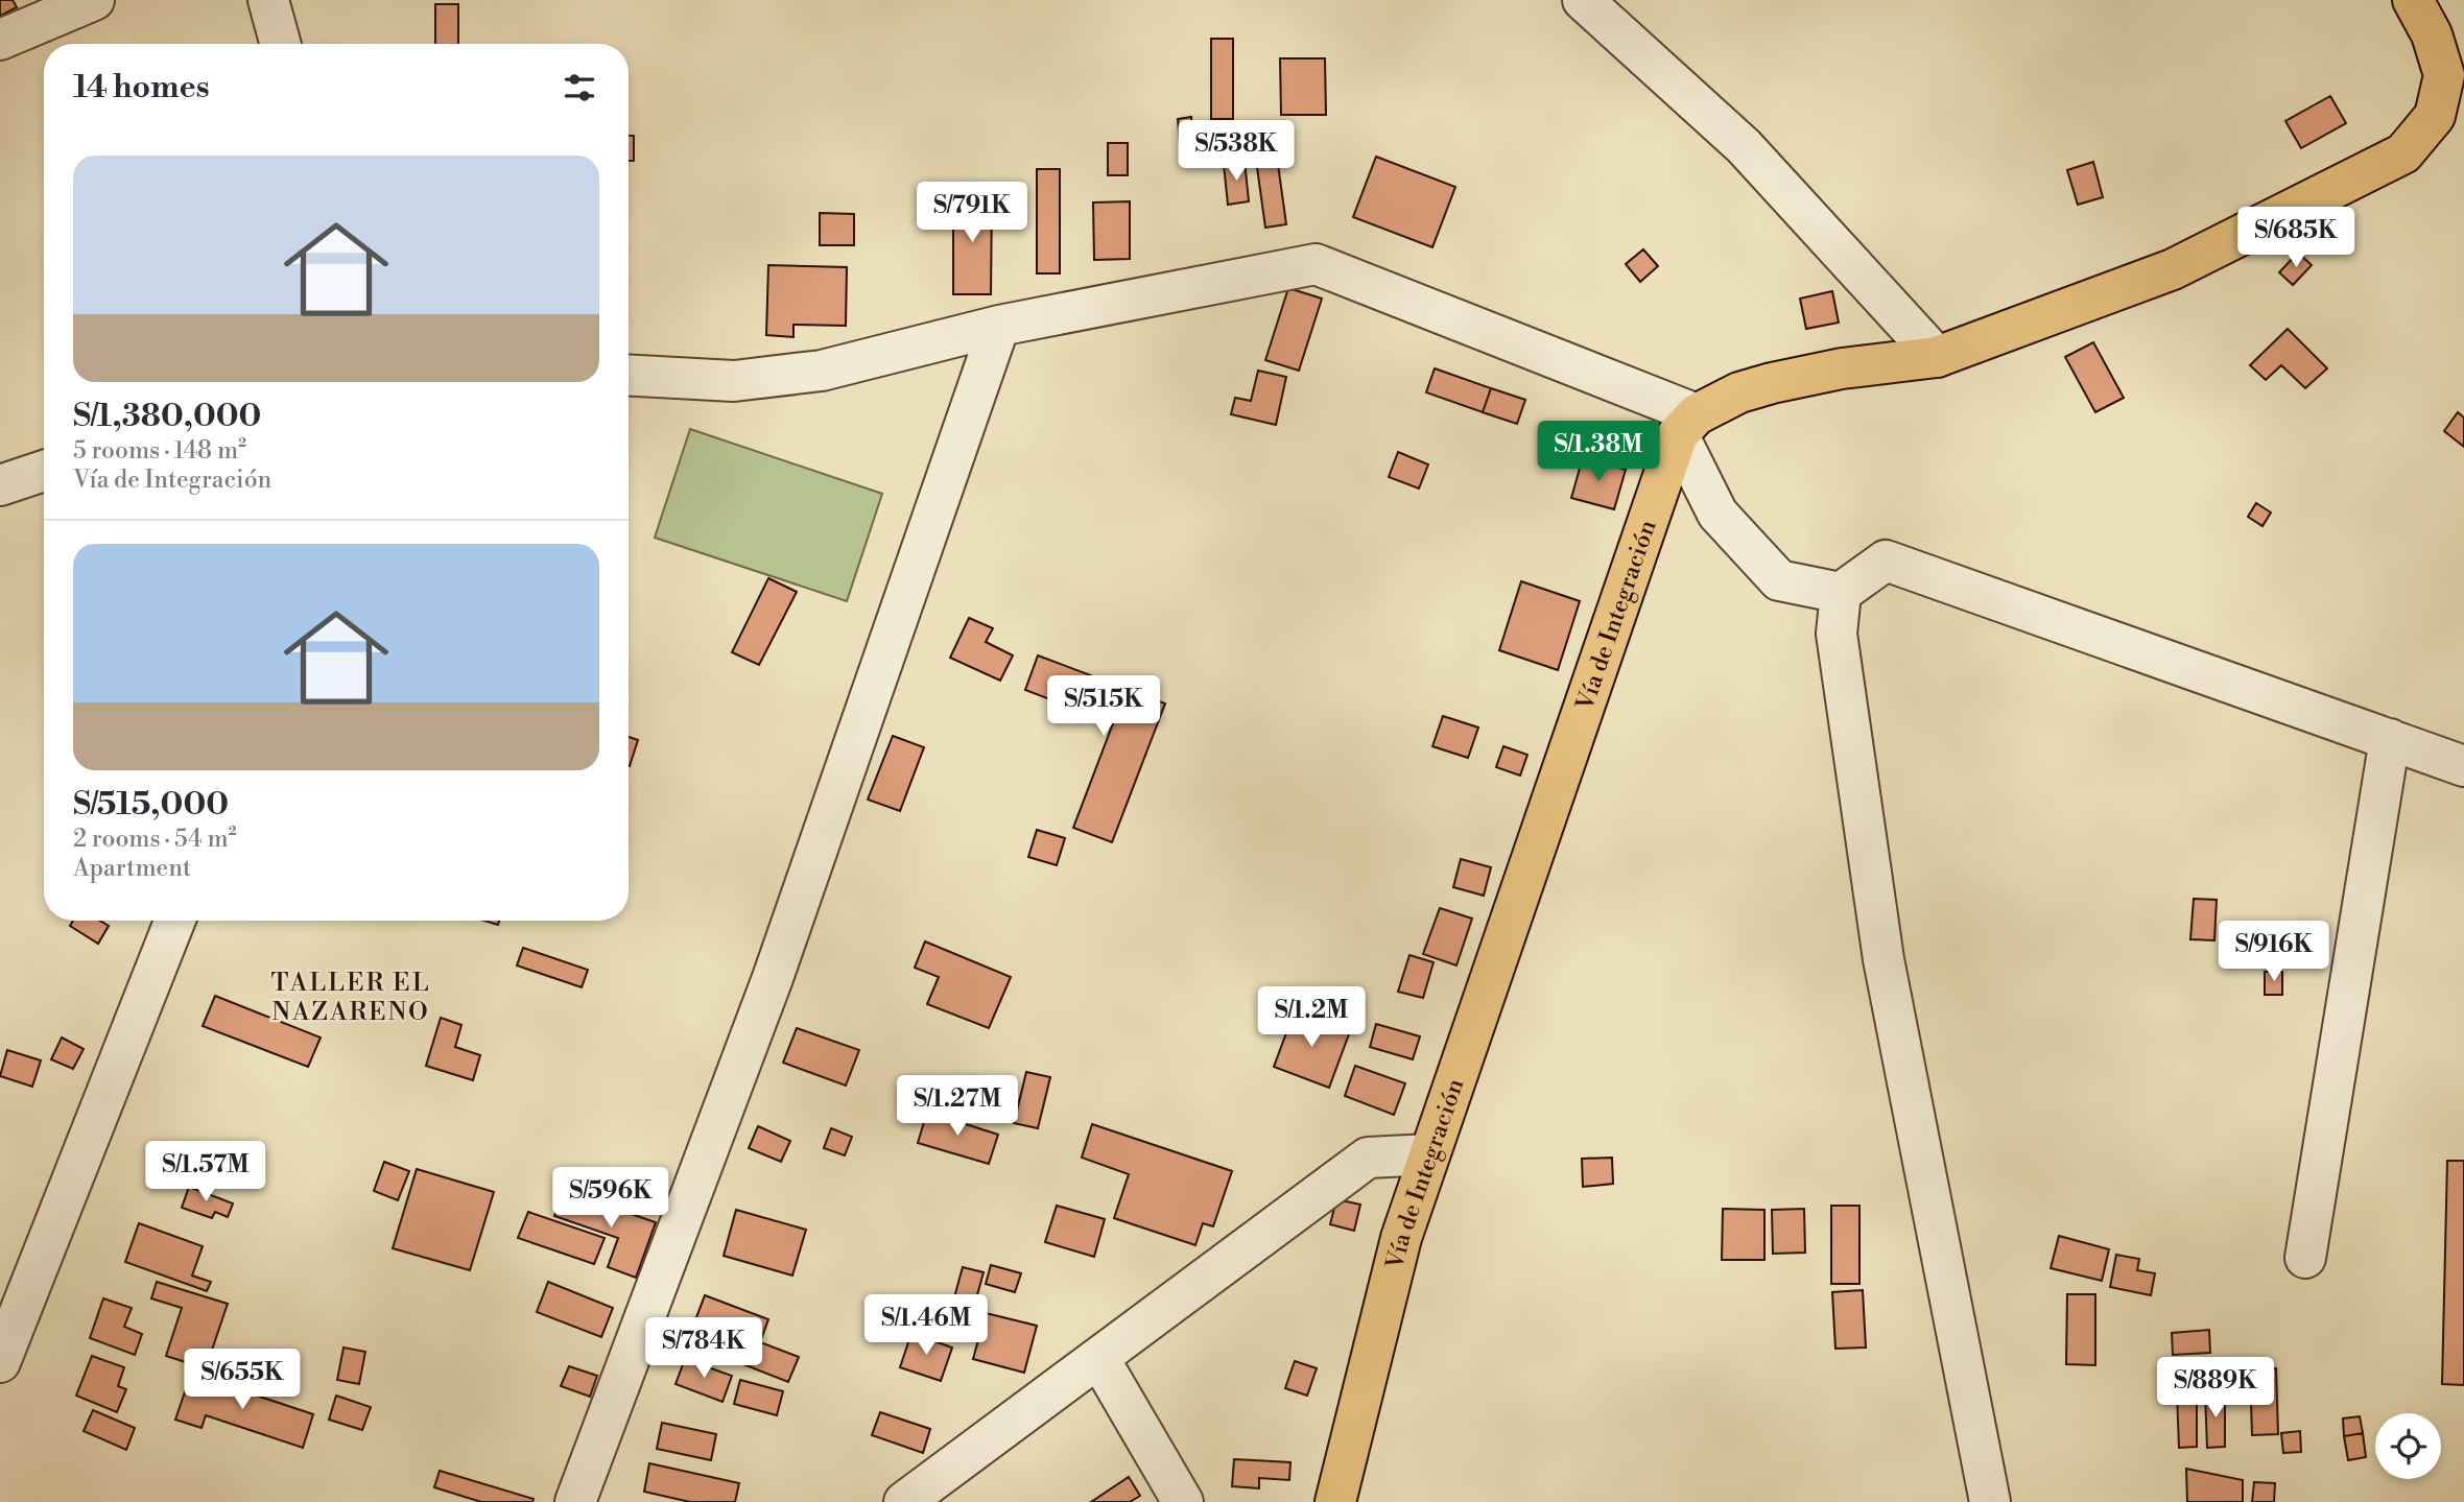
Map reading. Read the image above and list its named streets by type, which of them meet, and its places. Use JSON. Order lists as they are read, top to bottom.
{
  "streets": {
    "main road": ["Vía de Integración"]
  },
  "districts": ["TALLER EL NAZARENO"],
  "page": {
    "heading": "14 homes",
    "price": [
      "S/538K",
      "S/791K",
      "S/685K",
      "S/1.38M",
      "S/515K",
      "S/916K",
      "S/1.2M",
      "S/1.27M",
      "S/1.57M",
      "S/596K",
      "S/1.46M",
      "S/784K",
      "S/655K",
      "S/889K"
    ],
    "list": [
      {
        "name": "S/1,380,000",
        "note": "5 rooms · 148 m² · Vía de Integración"
      },
      {
        "name": "S/515,000",
        "note": "2 rooms · 54 m² · Apartment"
      }
    ]
  }
}
